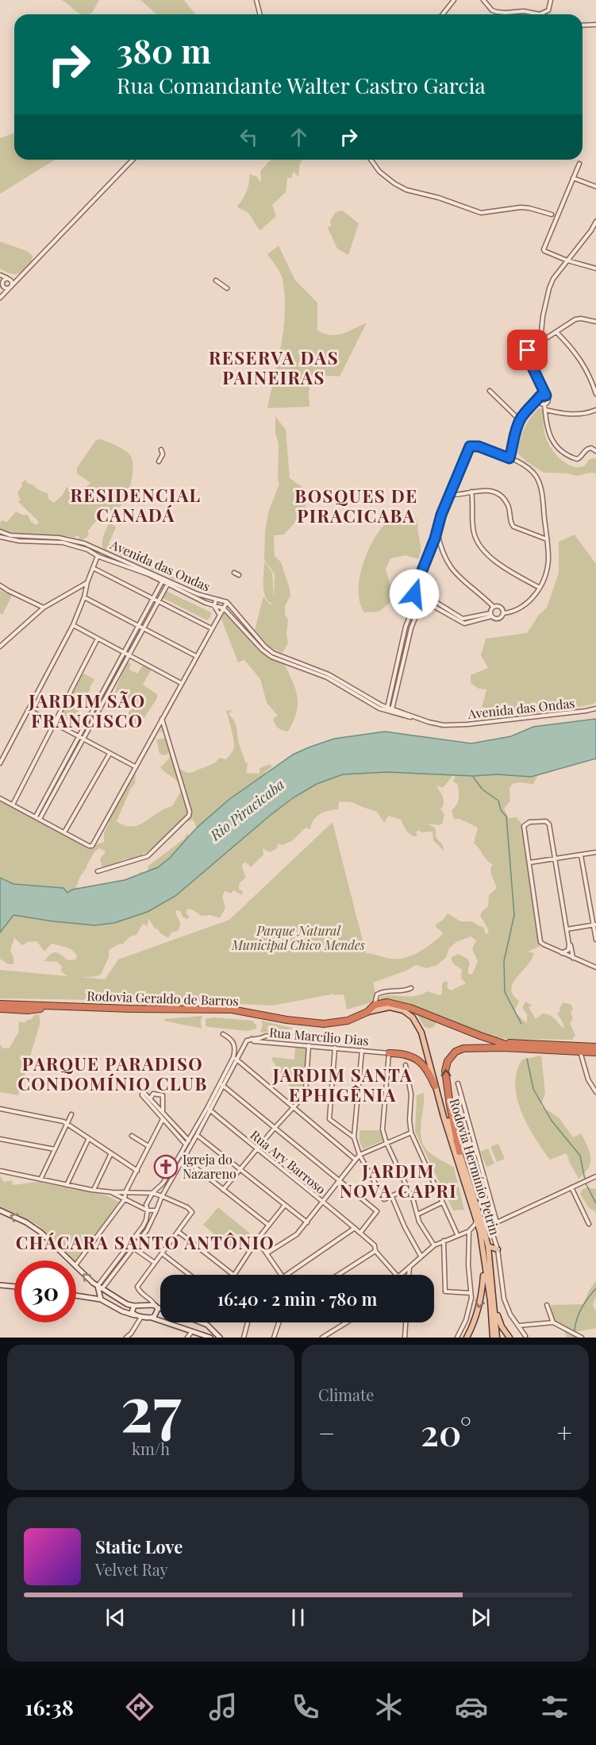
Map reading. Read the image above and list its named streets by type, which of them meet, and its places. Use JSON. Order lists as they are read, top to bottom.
{
  "streets": {
    "highway": ["Rodovia Geraldo de Barros"],
    "main road": ["Rodovia Hermínio Petrin"],
    "street": ["Avenida das Ondas", "Rua Marcílio Dias", "Rua Ary Barroso"]
  },
  "crossings": [
    ["Rodovia Geraldo de Barros", "Rodovia Hermínio Petrin"]
  ],
  "districts": [
    "RESERVA DAS PAINEIRAS",
    "RESIDENCIAL CANADÁ",
    "BOSQUES DE PIRACICABA",
    "JARDIM SÃO FRANCISCO",
    "PARQUE PARADISO CONDOMÍNIO CLUB",
    "JARDIM SANTA EPHIGÊNIA",
    "JARDIM NOVA CAPRI",
    "CHÁCARA SANTO ANTÔNIO"
  ],
  "water": ["Rio Piracicaba"],
  "parks": ["Parque Natural Municipal Chico Mendes"],
  "places": {
    "church": ["Igreja do Nazareno"]
  },
  "page": {
    "turn": ["380 m", "Rua Comandante Walter Castro Garcia"],
    "limit": "30",
    "trip": "16:40 · 2 min · 780 m",
    "tile": [
      ["27", "km/h"],
      "Climate"
    ],
    "heat": ["−", "20°", "+"],
    "song": ["Static Love", "Velvet Ray"],
    "tabs": "16:38"
  }
}
